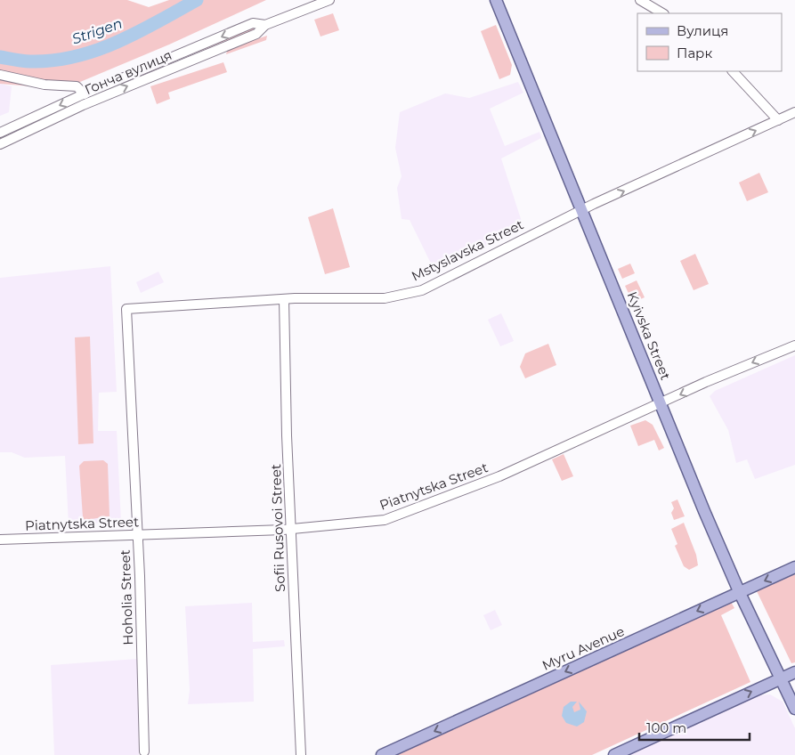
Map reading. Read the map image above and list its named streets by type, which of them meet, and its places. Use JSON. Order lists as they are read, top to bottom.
{
  "streets": {
    "main road": ["Kyivska Street", "Myru Avenue"],
    "street": [
      "Гонча вулиця",
      "Mstyslavska Street",
      "Piatnytska Street",
      "Sofii Rusovoi Street",
      "Hoholia Street"
    ]
  },
  "crossings": [
    ["Mstyslavska Street", "Kyivska Street"],
    ["Mstyslavska Street", "Sofii Rusovoi Street"],
    ["Mstyslavska Street", "Hoholia Street"],
    ["Kyivska Street", "Piatnytska Street"],
    ["Kyivska Street", "Myru Avenue"],
    ["Piatnytska Street", "Sofii Rusovoi Street"],
    ["Piatnytska Street", "Hoholia Street"]
  ],
  "water": ["Strigen"],
  "legend": ["Вулиця", "Парк"],
  "scale_bar": "100 m"
}
